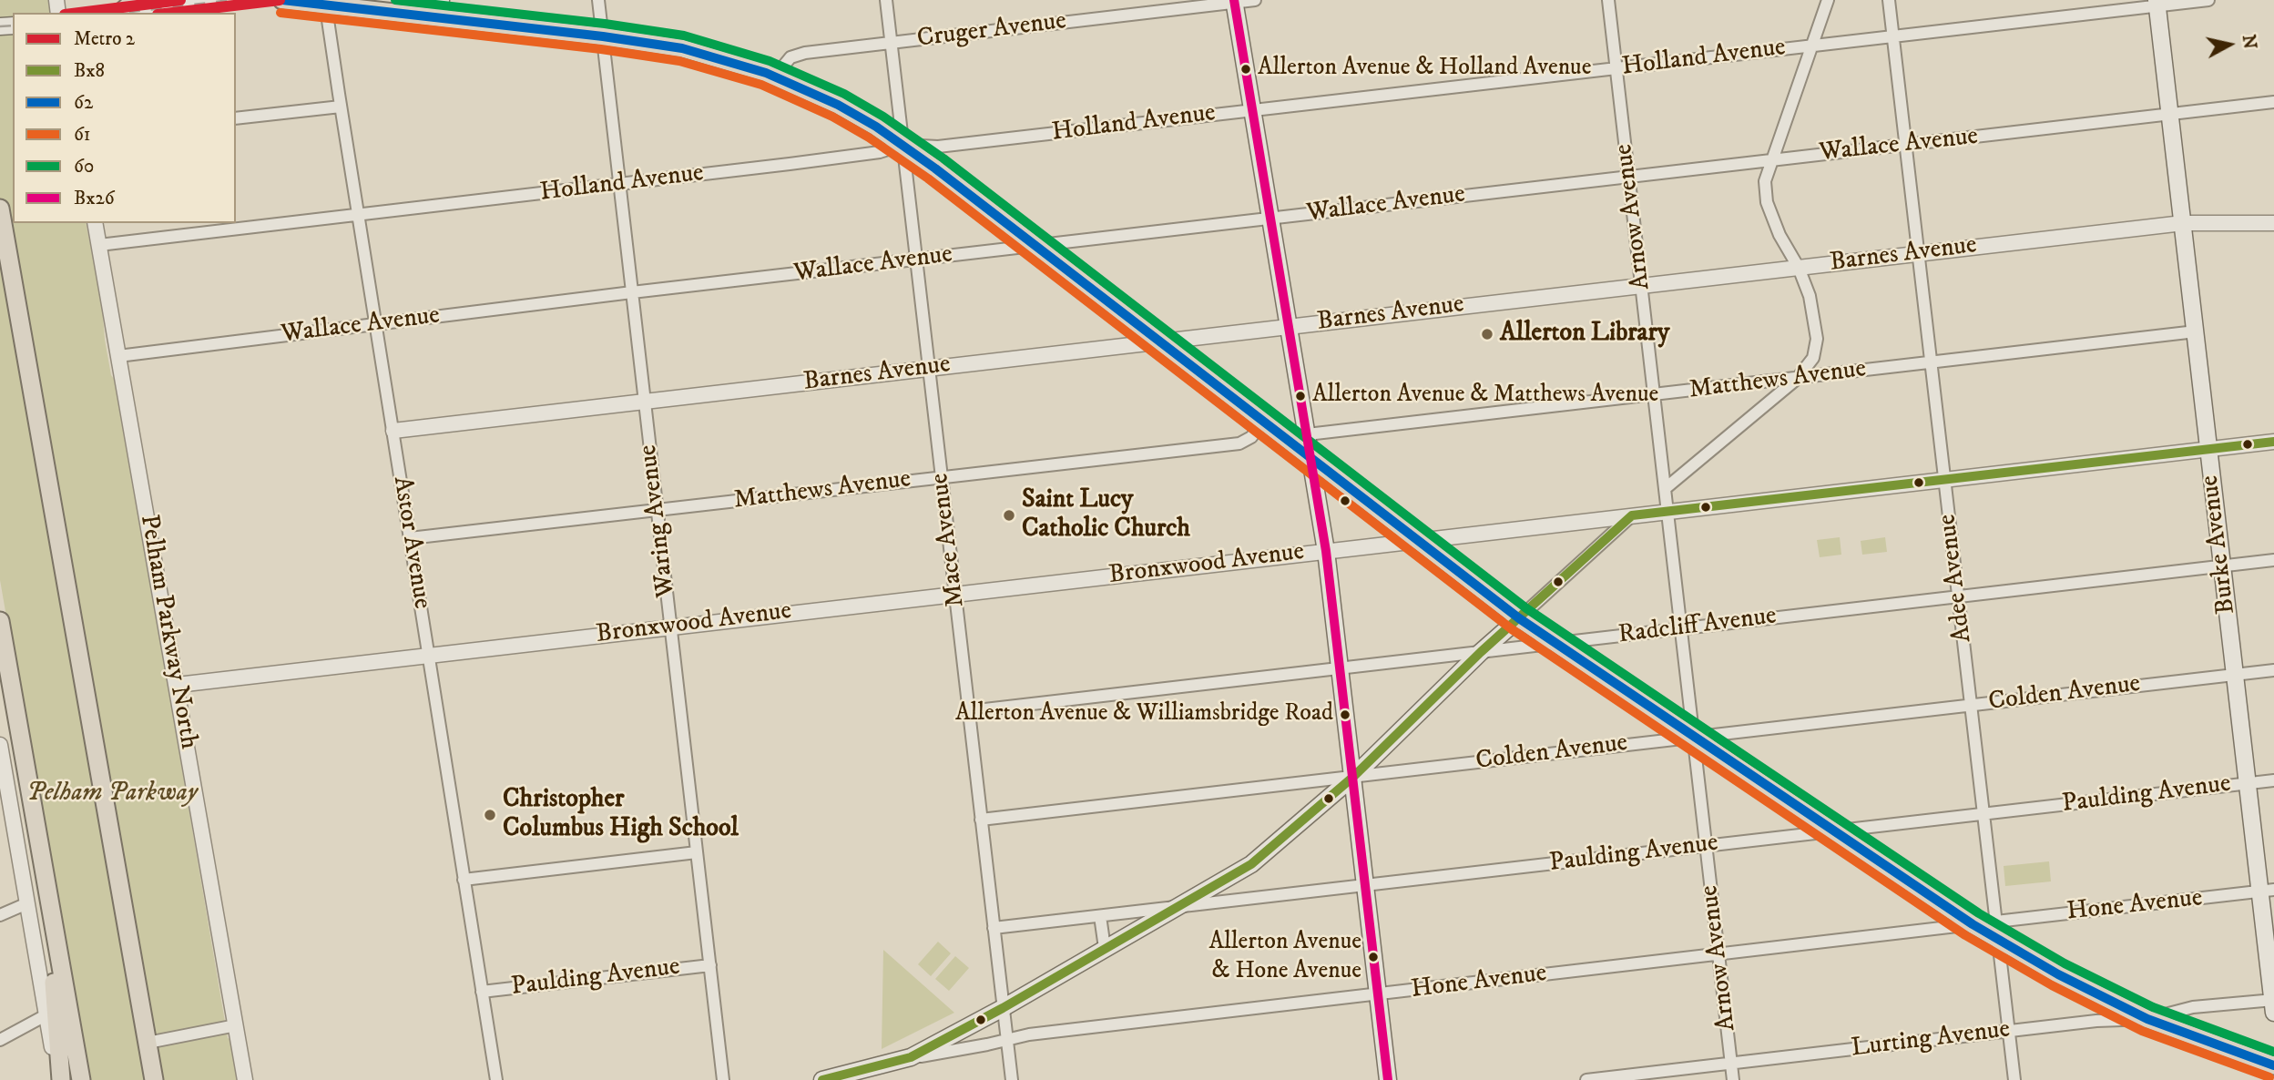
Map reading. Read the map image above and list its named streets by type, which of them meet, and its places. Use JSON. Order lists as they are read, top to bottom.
{
  "streets": {
    "main road": ["Burke Avenue"],
    "street": [
      "Cruger Avenue",
      "Holland Avenue",
      "Wallace Avenue",
      "Arnow Avenue",
      "Barnes Avenue",
      "Matthews Avenue",
      "Waring Avenue",
      "Mace Avenue",
      "Astor Avenue",
      "Bronxwood Avenue",
      "Adee Avenue",
      "Radcliff Avenue",
      "Pelham Parkway North",
      "Colden Avenue",
      "Paulding Avenue",
      "Hone Avenue",
      "Lurting Avenue"
    ]
  },
  "crossings": [
    ["Cruger Avenue", "Mace Avenue"],
    ["Holland Avenue", "Arnow Avenue"],
    ["Holland Avenue", "Waring Avenue"],
    ["Holland Avenue", "Mace Avenue"],
    ["Holland Avenue", "Astor Avenue"],
    ["Holland Avenue", "Burke Avenue"],
    ["Holland Avenue", "Adee Avenue"],
    ["Holland Avenue", "Pelham Parkway North"],
    ["Wallace Avenue", "Arnow Avenue"],
    ["Wallace Avenue", "Waring Avenue"],
    ["Wallace Avenue", "Mace Avenue"],
    ["Wallace Avenue", "Astor Avenue"],
    ["Wallace Avenue", "Burke Avenue"],
    ["Wallace Avenue", "Adee Avenue"],
    ["Wallace Avenue", "Pelham Parkway North"],
    ["Arnow Avenue", "Barnes Avenue"],
    ["Arnow Avenue", "Matthews Avenue"],
    ["Arnow Avenue", "Bronxwood Avenue"],
    ["Arnow Avenue", "Radcliff Avenue"],
    ["Arnow Avenue", "Colden Avenue"],
    ["Arnow Avenue", "Paulding Avenue"],
    ["Arnow Avenue", "Hone Avenue"],
    ["Arnow Avenue", "Lurting Avenue"],
    ["Barnes Avenue", "Waring Avenue"],
    ["Barnes Avenue", "Mace Avenue"],
    ["Barnes Avenue", "Astor Avenue"],
    ["Barnes Avenue", "Burke Avenue"],
    ["Barnes Avenue", "Adee Avenue"],
    ["Matthews Avenue", "Waring Avenue"],
    ["Matthews Avenue", "Mace Avenue"],
    ["Matthews Avenue", "Astor Avenue"],
    ["Matthews Avenue", "Burke Avenue"],
    ["Matthews Avenue", "Adee Avenue"],
    ["Waring Avenue", "Bronxwood Avenue"],
    ["Waring Avenue", "Paulding Avenue"],
    ["Mace Avenue", "Bronxwood Avenue"],
    ["Mace Avenue", "Radcliff Avenue"],
    ["Mace Avenue", "Colden Avenue"],
    ["Mace Avenue", "Paulding Avenue"],
    ["Mace Avenue", "Hone Avenue"],
    ["Astor Avenue", "Bronxwood Avenue"],
    ["Astor Avenue", "Paulding Avenue"],
    ["Burke Avenue", "Bronxwood Avenue"],
    ["Burke Avenue", "Radcliff Avenue"],
    ["Burke Avenue", "Colden Avenue"],
    ["Burke Avenue", "Paulding Avenue"],
    ["Burke Avenue", "Hone Avenue"],
    ["Burke Avenue", "Lurting Avenue"],
    ["Bronxwood Avenue", "Adee Avenue"],
    ["Bronxwood Avenue", "Pelham Parkway North"],
    ["Adee Avenue", "Radcliff Avenue"],
    ["Adee Avenue", "Colden Avenue"],
    ["Adee Avenue", "Paulding Avenue"],
    ["Adee Avenue", "Hone Avenue"],
    ["Adee Avenue", "Lurting Avenue"]
  ],
  "parks": ["Pelham Parkway"],
  "places": [
    "Allerton Avenue & Holland Avenue",
    "Allerton Library",
    "Allerton Avenue & Matthews Avenue",
    "Saint Lucy Catholic Church",
    "Allerton Avenue & Williamsbridge Road",
    "Christopher Columbus High School",
    "Allerton Avenue & Hone Avenue"
  ],
  "lines": [
    "metro line 2",
    "transit line 62",
    "transit line 60",
    "transit line Bx26",
    "transit line 61",
    "transit line Bx8"
  ],
  "legend": [
    "Metro 2",
    "Bx8",
    "62",
    "61",
    "60",
    "Bx26"
  ],
  "north": "right"
}
